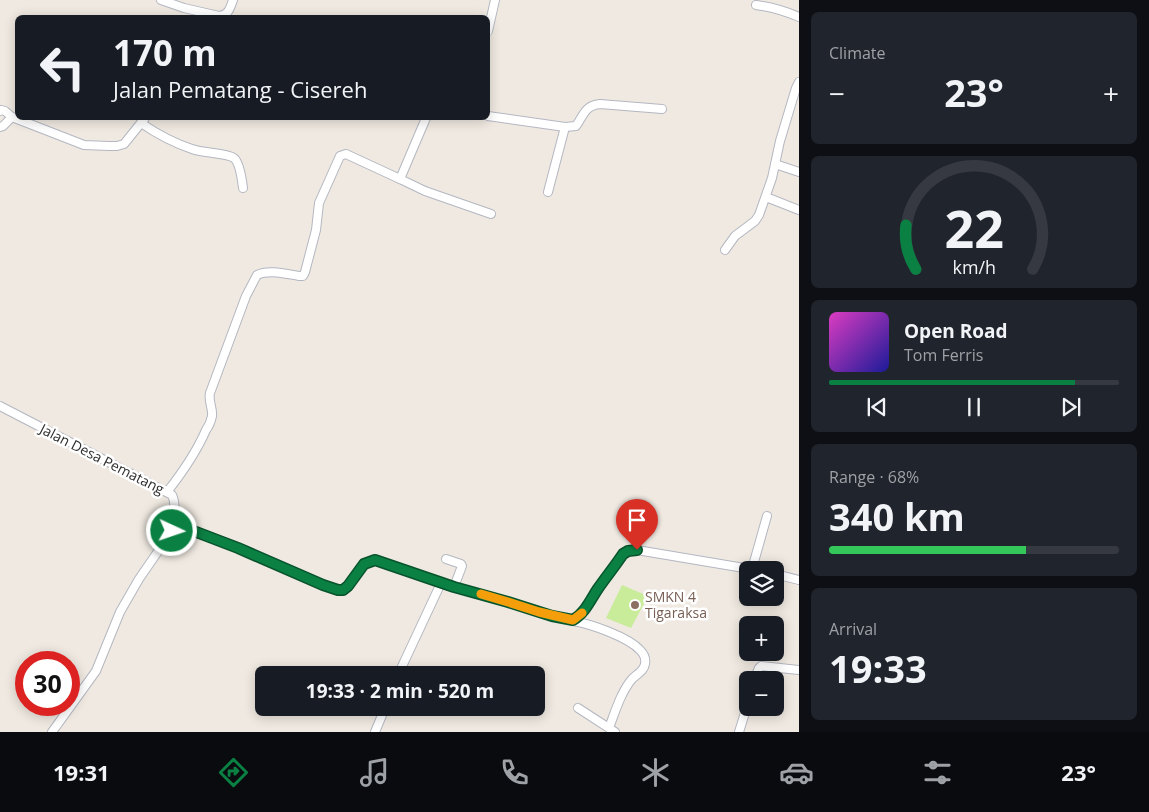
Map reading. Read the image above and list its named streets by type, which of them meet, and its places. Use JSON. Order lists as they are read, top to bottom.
{
  "streets": {
    "street": ["Jalan Desa Pematang"]
  },
  "places": ["SMKN 4 Tigaraksa"],
  "page": {
    "tile": [
      "Climate",
      ["Range · 68%", "340 km"],
      ["Arrival", "19:33"]
    ],
    "turn": ["170 m", "Jalan Pematang - Cisereh"],
    "heat": ["−", "23°", "+"],
    "song": ["Open Road", "Tom Ferris"],
    "map_buttons": ["+", "−"],
    "limit": "30",
    "trip": "19:33 · 2 min · 520 m",
    "tabs": ["19:31", "23°"],
    "gauge": ["22", "km/h"]
  }
}
